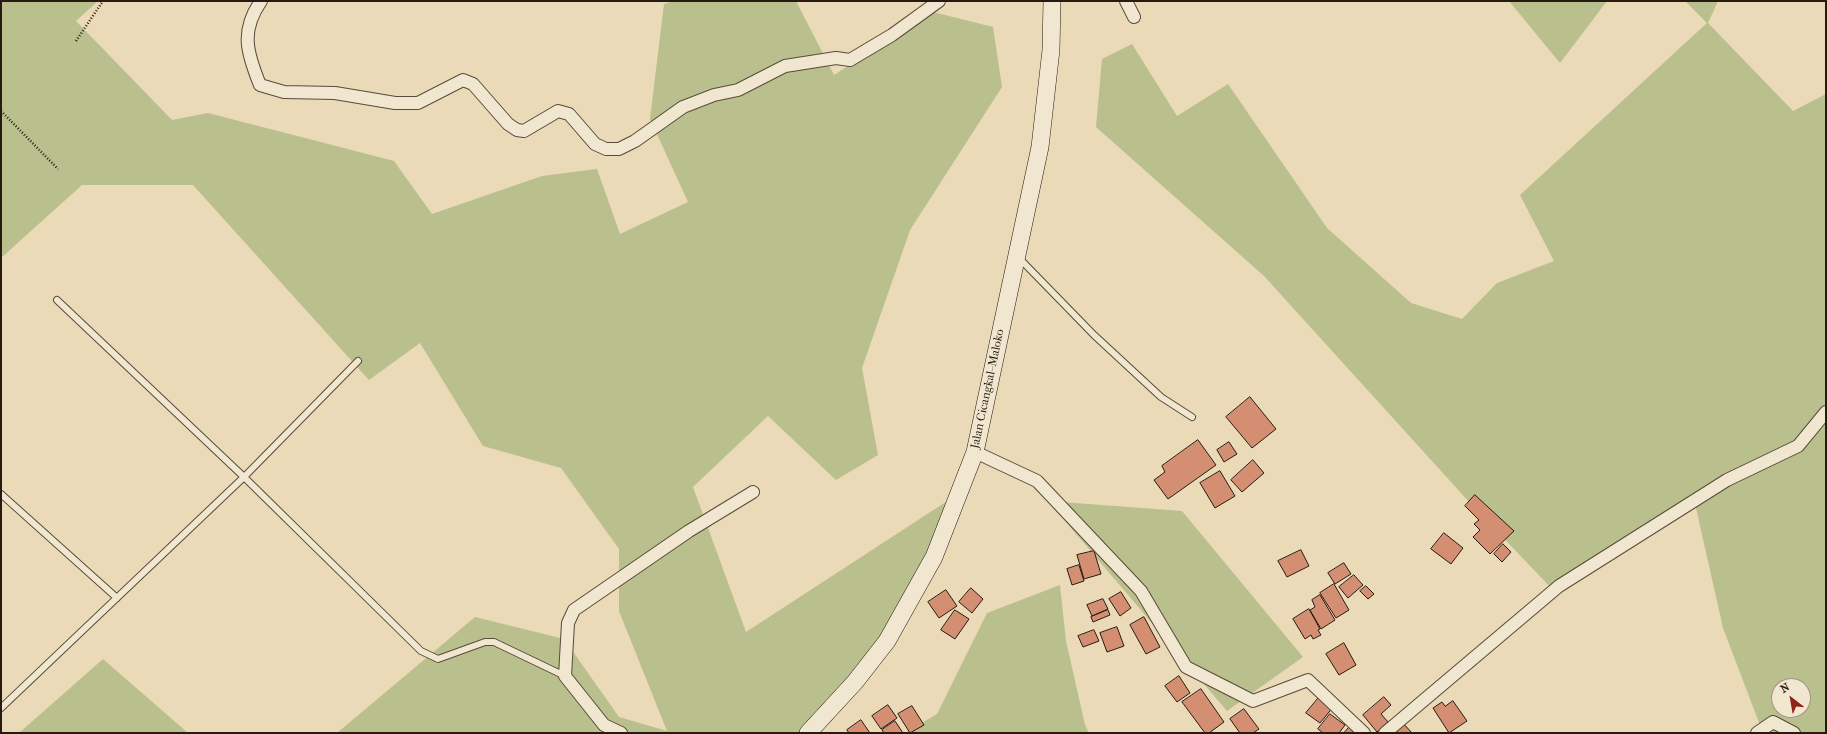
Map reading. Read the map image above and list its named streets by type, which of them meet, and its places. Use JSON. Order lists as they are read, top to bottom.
{
  "streets": {
    "street": ["Jalan Cicangkal–Maloko"]
  },
  "north": "top left"
}
